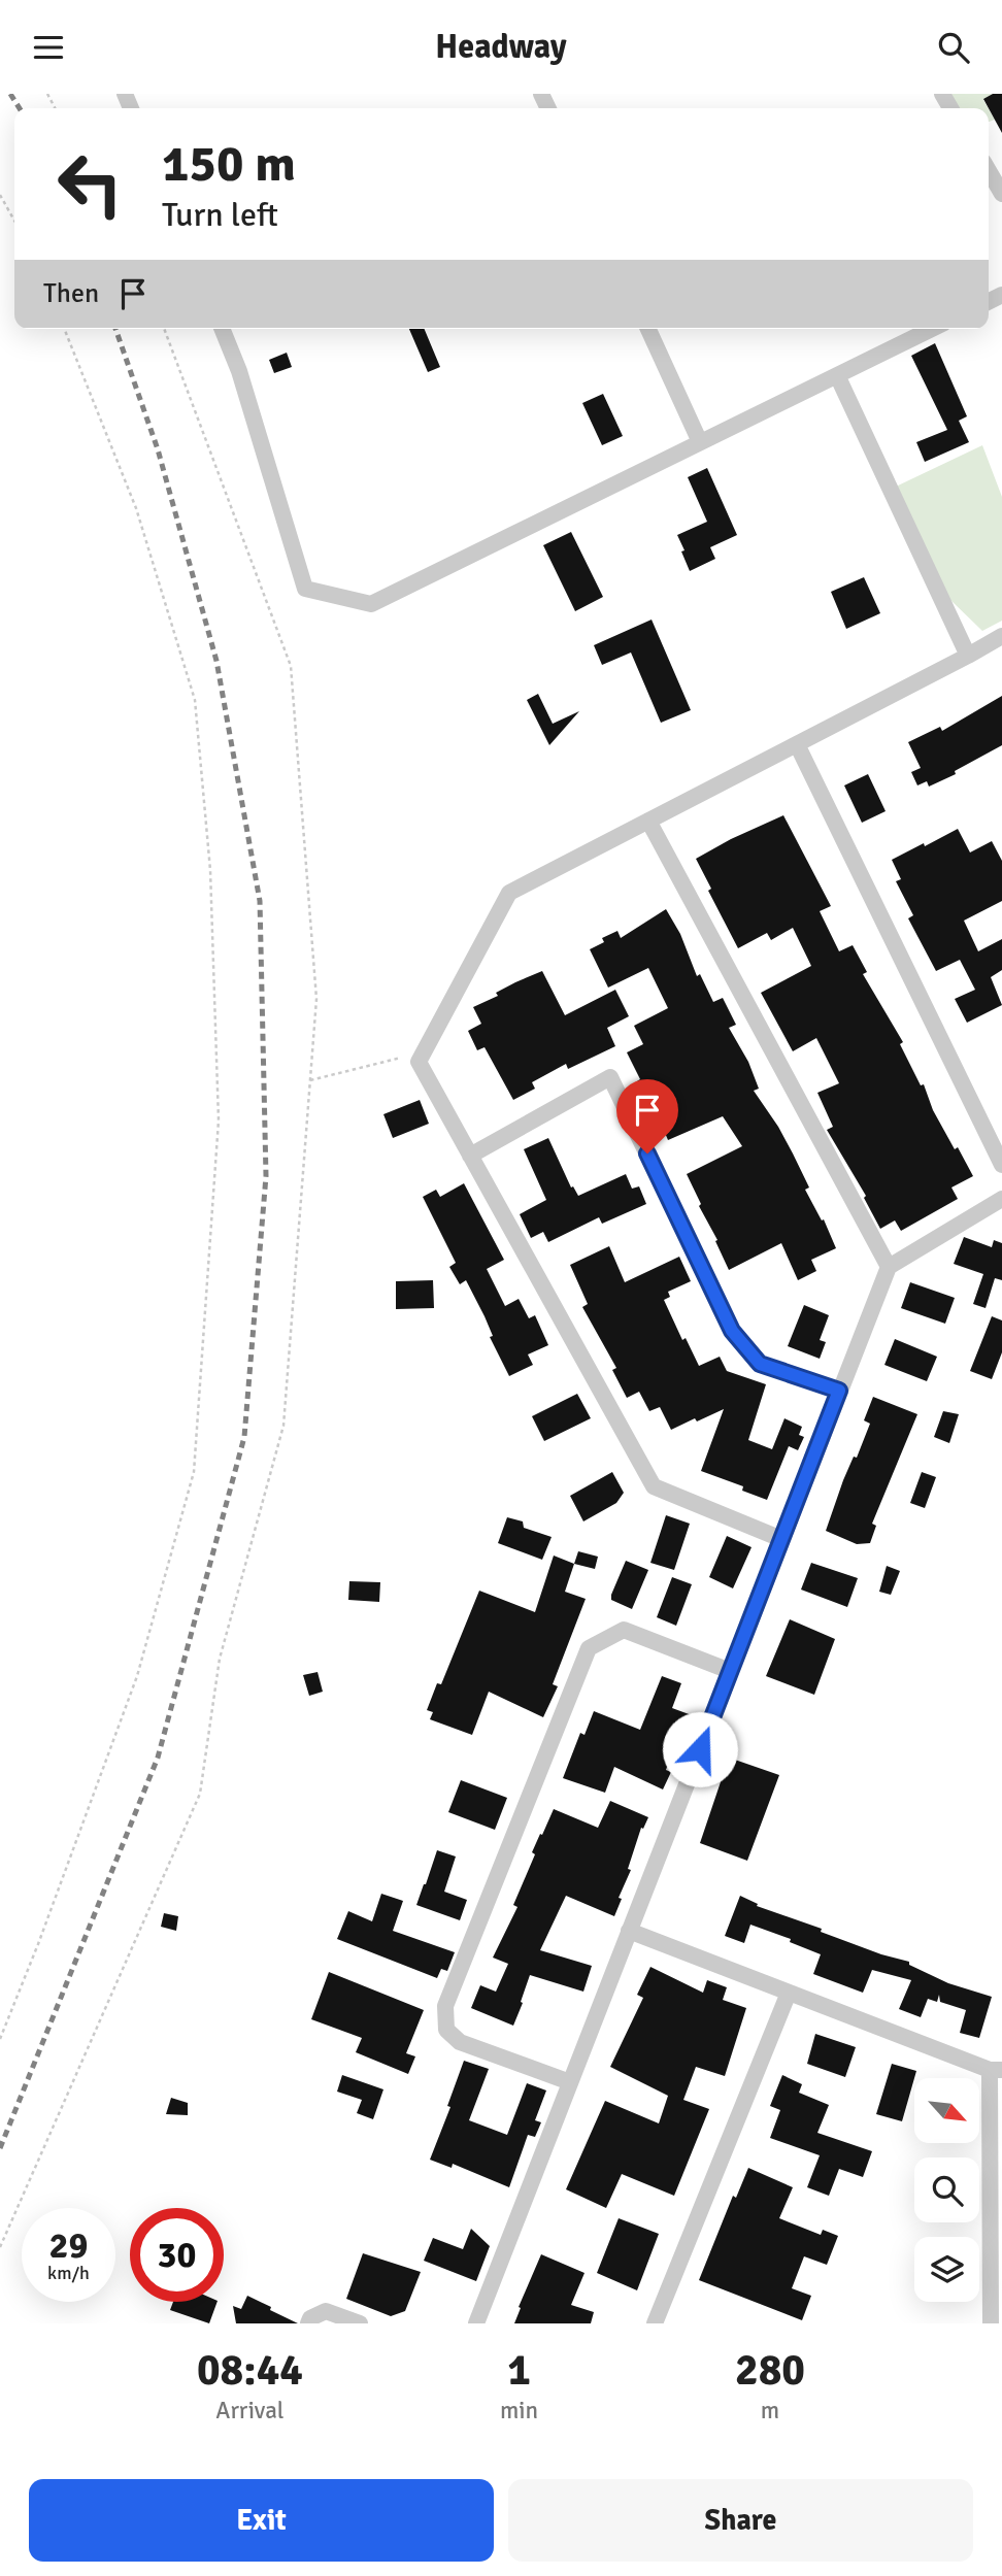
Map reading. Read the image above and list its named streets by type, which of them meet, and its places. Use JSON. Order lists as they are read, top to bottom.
{
  "north": "bottom right",
  "page": {
    "header": "Headway",
    "turn": ["150 m", "Turn left"],
    "then": "Then",
    "speed": "29 km/h",
    "limit": "30",
    "eta": [
      "08:44",
      "Arrival",
      "1",
      "min",
      "280",
      "m"
    ],
    "buttons": ["Exit", "Share"]
  }
}
